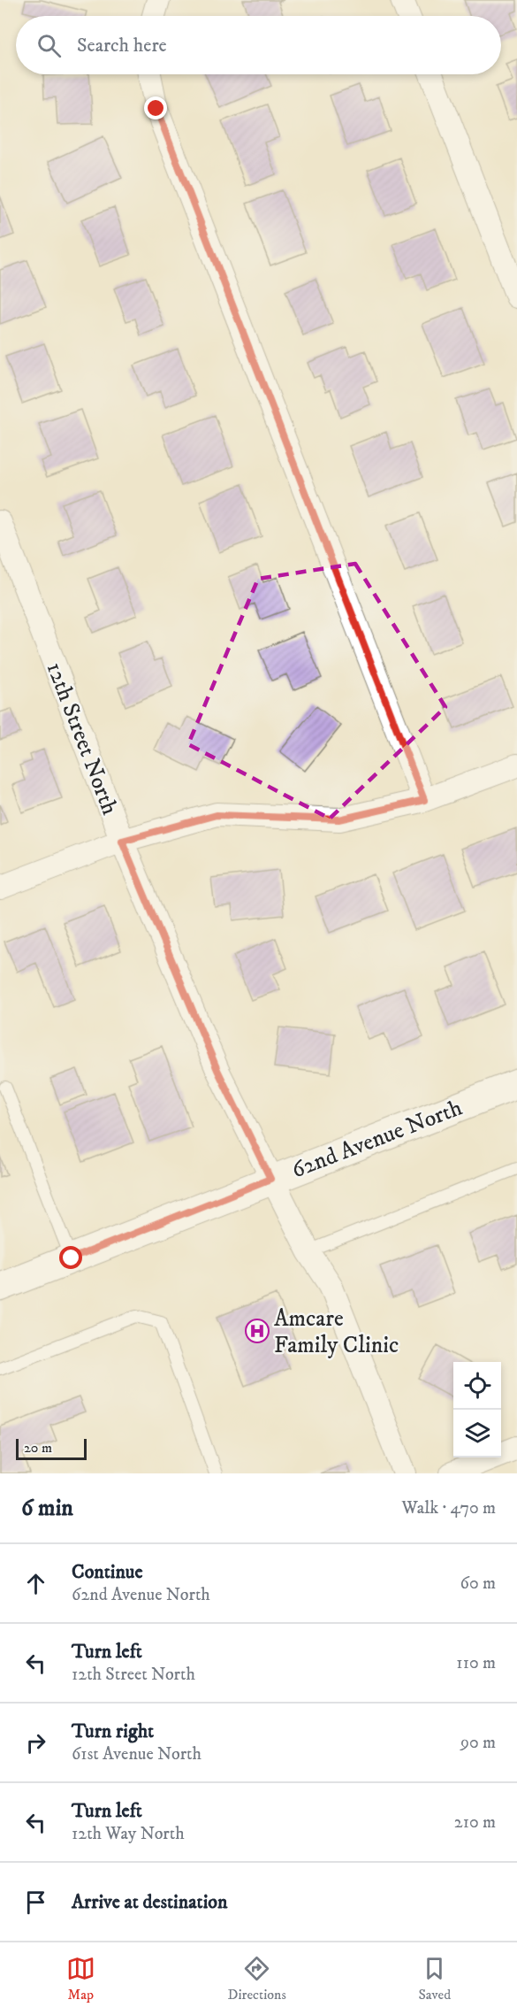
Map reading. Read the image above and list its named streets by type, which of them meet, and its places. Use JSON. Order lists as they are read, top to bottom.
{
  "streets": {
    "street": ["12th Street North", "62nd Avenue North"]
  },
  "crossings": [
    ["12th Street North", "62nd Avenue North"]
  ],
  "places": {
    "hospital": ["Amcare Family Clinic"]
  },
  "scale_bar": "20 m",
  "page": {
    "search": "Search here",
    "scale": "20 m",
    "heading": ["6 min", "Walk · 470 m"],
    "list": [
      ["Continue", "62nd Avenue North", "60 m"],
      ["Turn left", "12th Street North", "110 m"],
      ["Turn right", "61st Avenue North", "90 m"],
      ["Turn left", "12th Way North", "210 m"],
      "Arrive at destination"
    ],
    "nav": ["Map", "Directions", "Saved"]
  }
}
